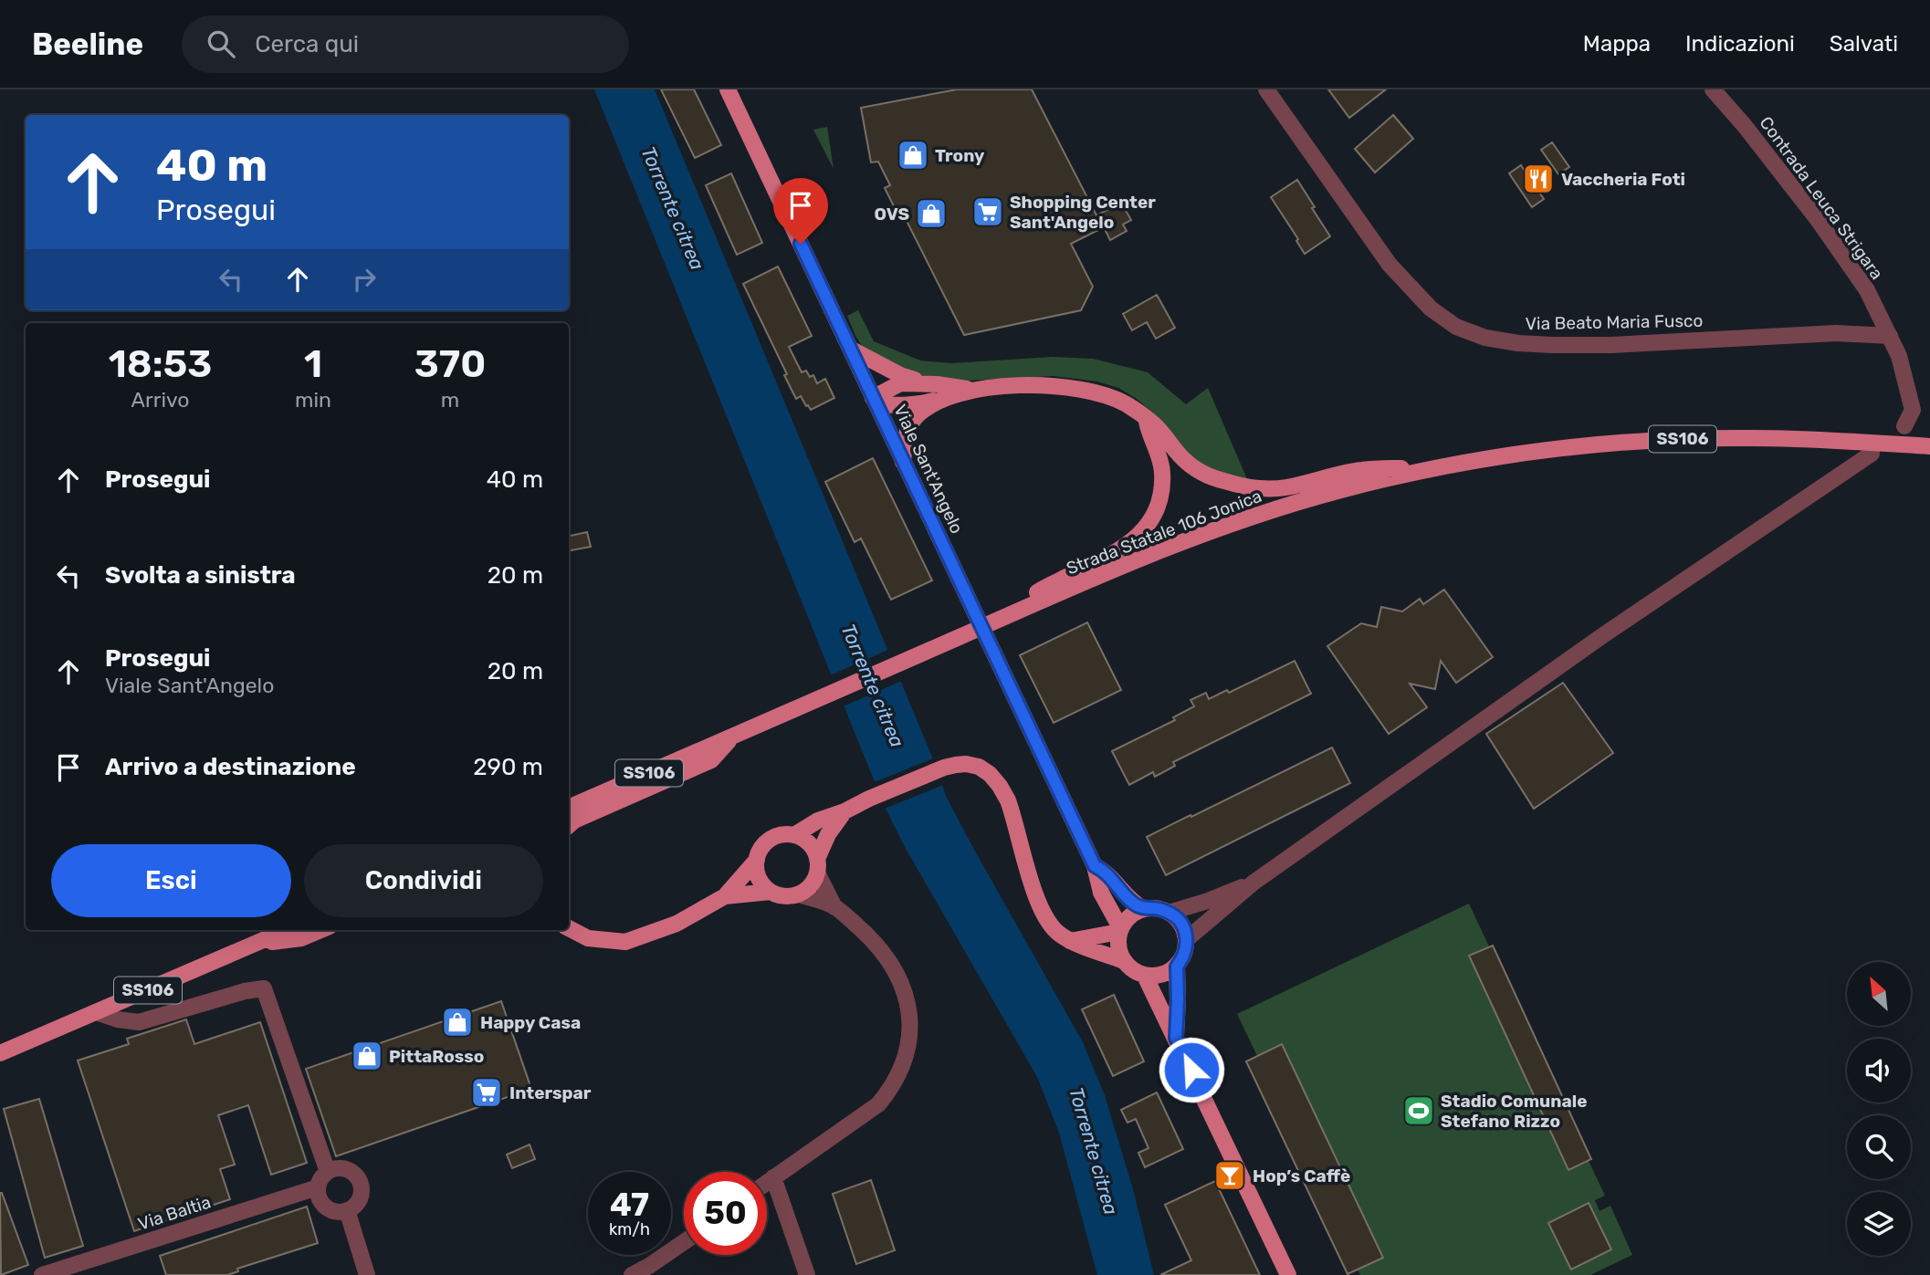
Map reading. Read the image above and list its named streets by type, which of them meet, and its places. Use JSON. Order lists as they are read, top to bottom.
{
  "streets": {
    "main road": ["SS106", "Viale Sant'Angelo", "Strada Statale 106 Jonica"],
    "street": ["Contrada Leuca Strigara", "Via Beato Maria Fusco", "Via Baltia"]
  },
  "crossings": [
    ["Contrada Leuca Strigara", "Via Beato Maria Fusco"]
  ],
  "water": ["Torrente citrea"],
  "places": {
    "shop": [
      "Trony",
      "OVS",
      "Happy Casa",
      "PittaRosso"
    ],
    "restaurant": ["Vaccheria Foti"],
    "supermarket": ["Shopping Center Sant'Angelo", "Interspar"],
    "sports": ["Stadio Comunale Stefano Rizzo"],
    "bar": ["Hop’s Caffè"]
  },
  "north": "top left",
  "page": {
    "header": "Beeline",
    "search": "Cerca qui",
    "nav": ["Mappa", "Indicazioni", "Salvati"],
    "turn": ["40 m", "Prosegui"],
    "eta": [
      "18:53",
      "Arrivo",
      "1",
      "min",
      "370",
      "m"
    ],
    "list": [
      {
        "name": "Prosegui",
        "value": "40 m"
      },
      {
        "name": "Svolta a sinistra",
        "value": "20 m"
      },
      {
        "name": "Prosegui",
        "note": "Viale Sant'Angelo",
        "value": "20 m"
      },
      {
        "name": "Arrivo a destinazione",
        "value": "290 m"
      }
    ],
    "buttons": ["Esci", "Condividi"],
    "speed": "47 km/h",
    "limit": "50"
  }
}
